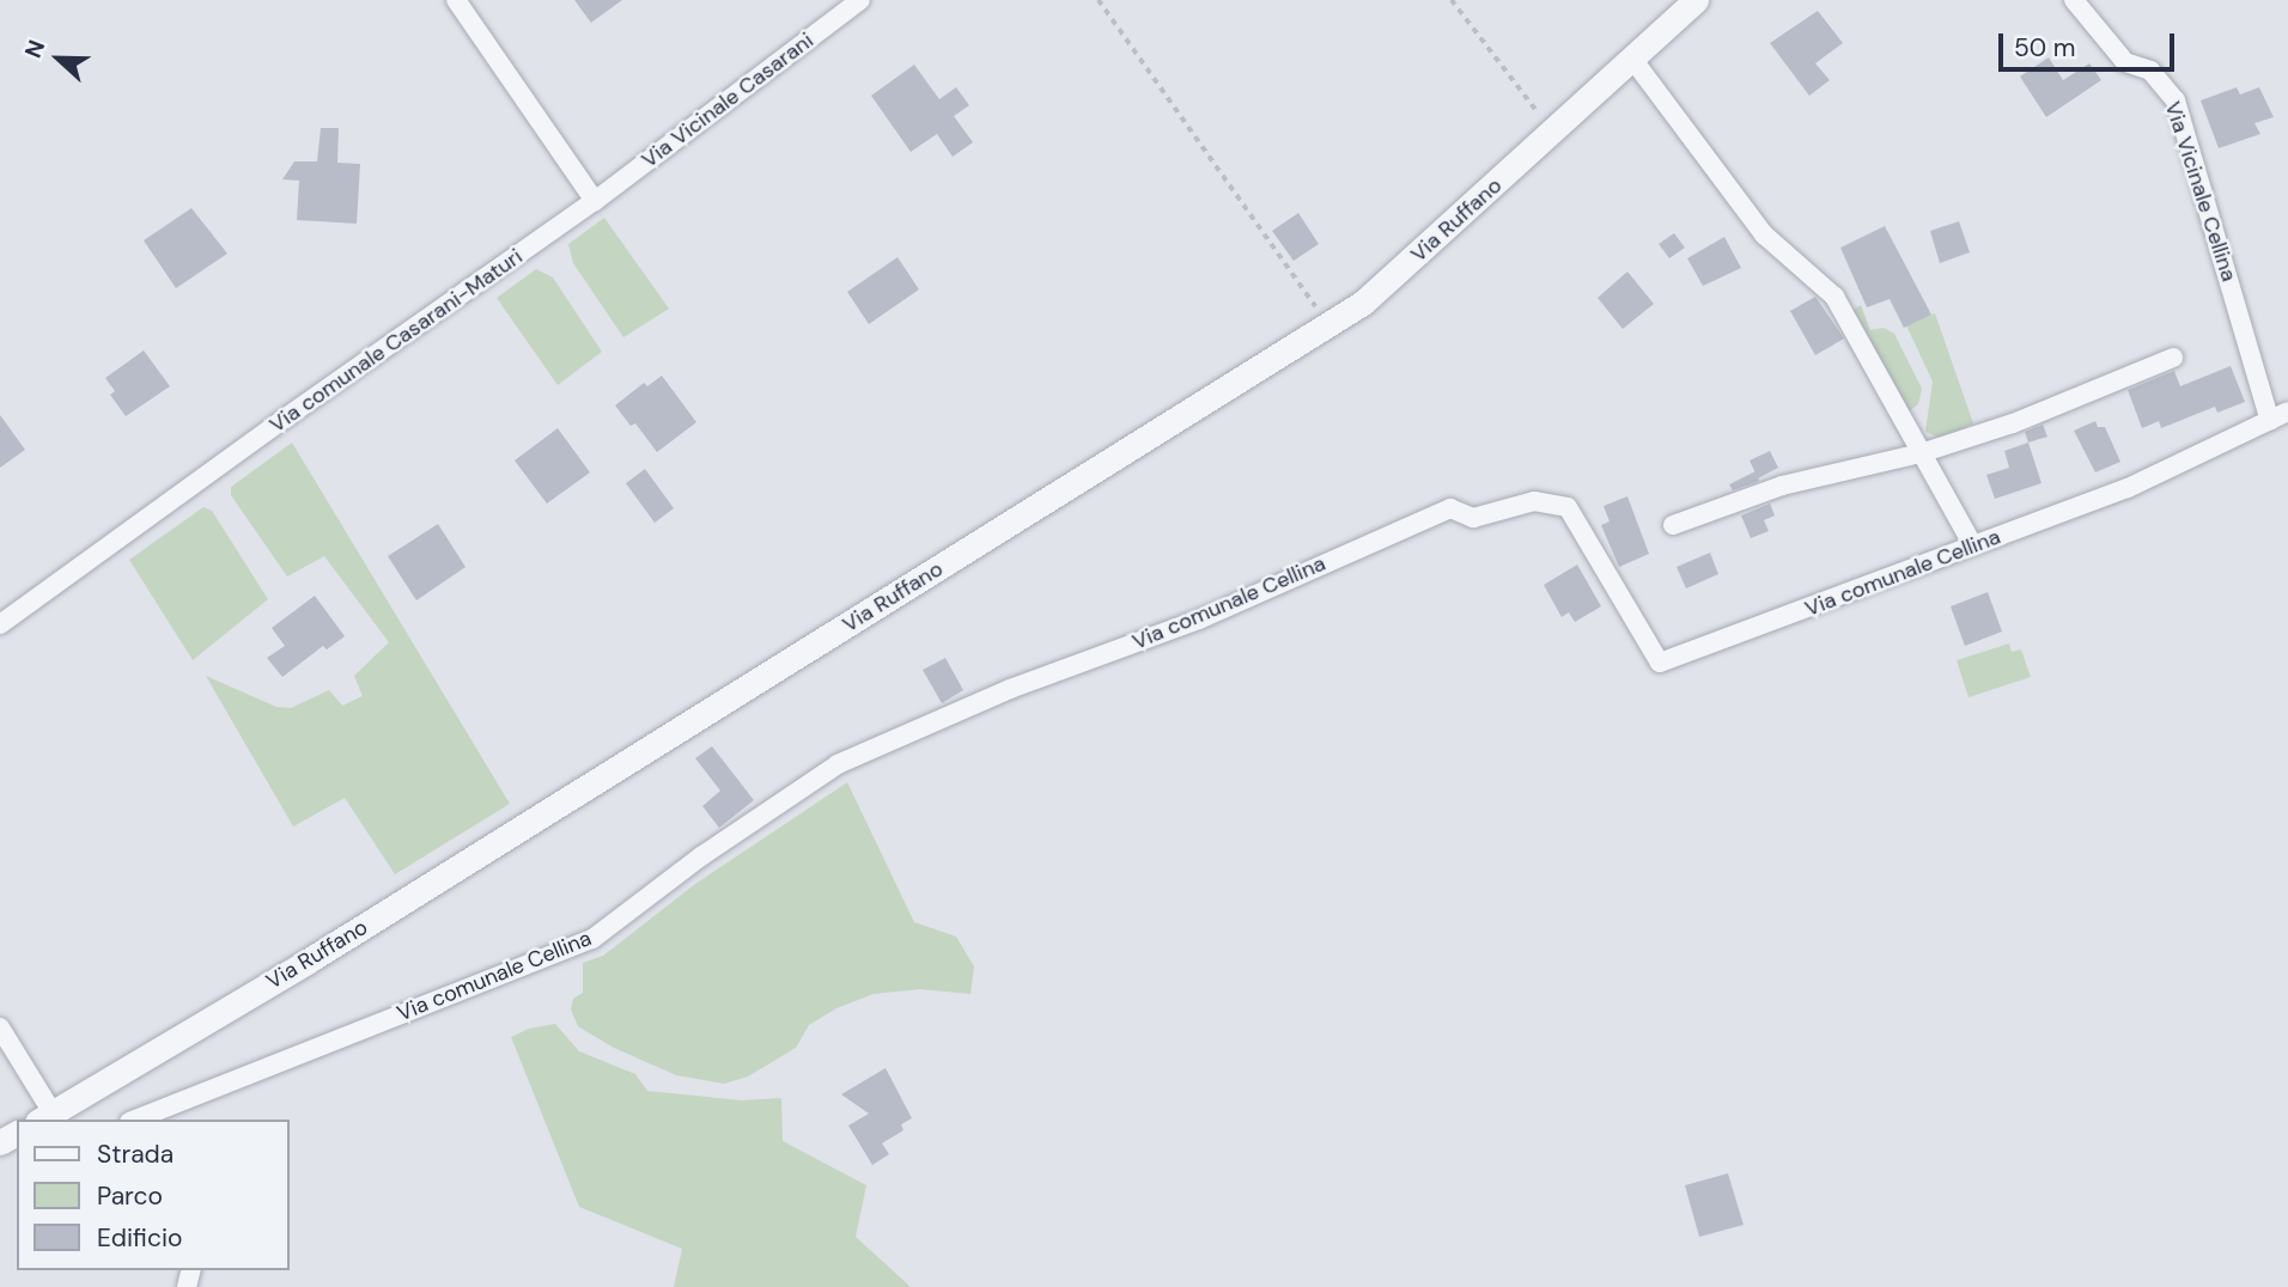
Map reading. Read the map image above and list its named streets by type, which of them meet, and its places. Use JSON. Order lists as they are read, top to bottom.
{
  "streets": {
    "street": [
      "Via Vicinale Casarani",
      "Via Vicinale Cellina",
      "Via Ruffano",
      "Via comunale Casarani-Maturi",
      "Via comunale Cellina"
    ]
  },
  "crossings": [
    ["Via Vicinale Casarani", "Via comunale Casarani-Maturi"],
    ["Via Vicinale Cellina", "Via comunale Cellina"]
  ],
  "legend": ["Strada", "Parco", "Edificio"],
  "scale_bar": "50 m",
  "north": "left"
}
